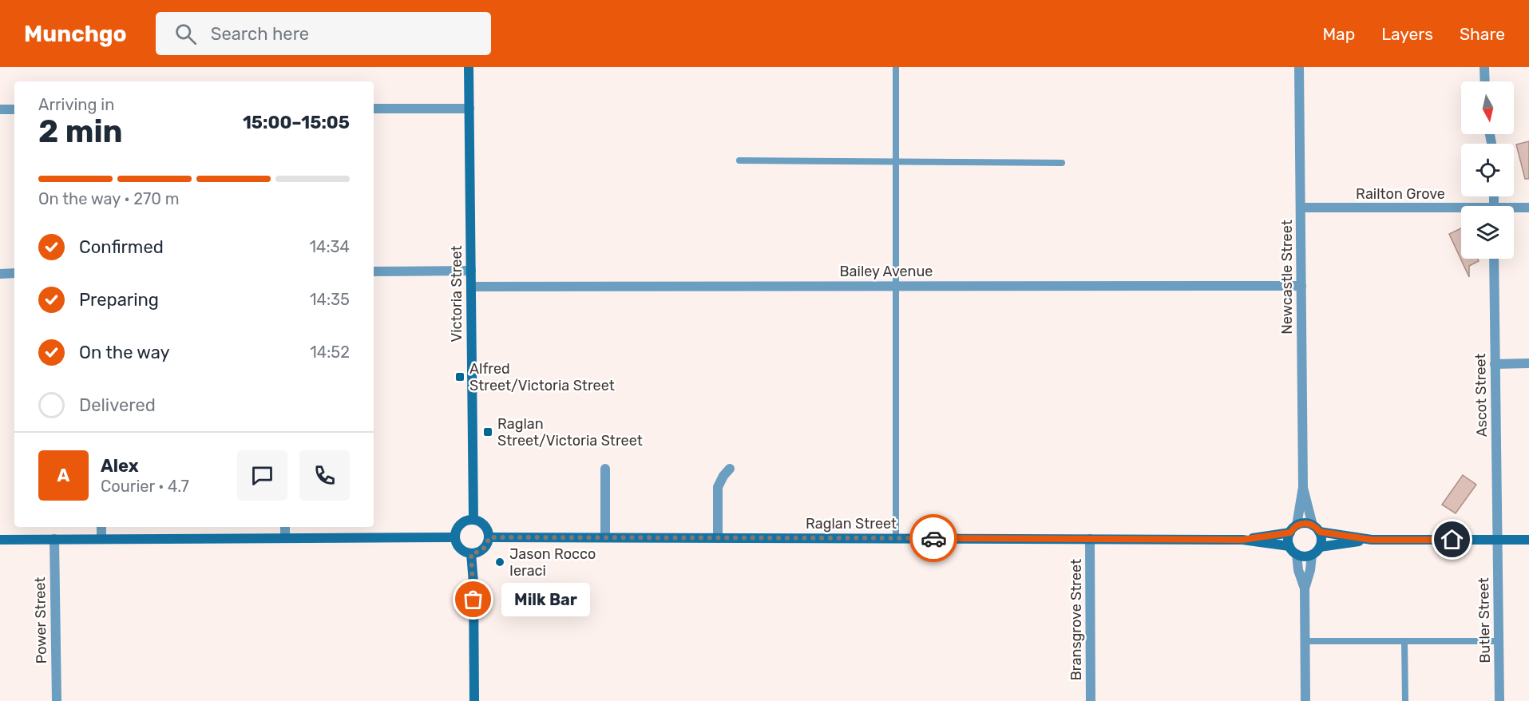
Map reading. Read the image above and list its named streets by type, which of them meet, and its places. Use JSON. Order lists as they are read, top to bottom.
{
  "streets": {
    "street": [
      "Railton Grove",
      "Bailey Avenue",
      "Newcastle Street",
      "Victoria Street",
      "Ascot Street",
      "Raglan Street",
      "Bransgrove Street",
      "Power Street",
      "Butler Street"
    ]
  },
  "crossings": [
    ["Railton Grove", "Newcastle Street"],
    ["Bailey Avenue", "Newcastle Street"],
    ["Bailey Avenue", "Victoria Street"],
    ["Newcastle Street", "Raglan Street"],
    ["Victoria Street", "Raglan Street"],
    ["Ascot Street", "Butler Street"],
    ["Raglan Street", "Bransgrove Street"]
  ],
  "places": {
    "transit": ["Alfred Street/Victoria Street", "Raglan Street/Victoria Street"],
    "other": ["Jason Rocco Ieraci", "Milk Bar"]
  },
  "north": "bottom",
  "page": {
    "header": "Munchgo",
    "search": "Search here",
    "nav": ["Map", "Layers", "Share"],
    "heading": ["2 min", "Arriving in", "15:00–15:05"],
    "panel": ["Alex", "Courier · 4.7"],
    "bar": "On the way · 270 m",
    "list": [
      ["Confirmed", "14:34"],
      ["Preparing", "14:35"],
      ["On the way", "14:52"],
      "Delivered"
    ],
    "round": "A",
    "bubble": "Milk Bar"
  }
}
